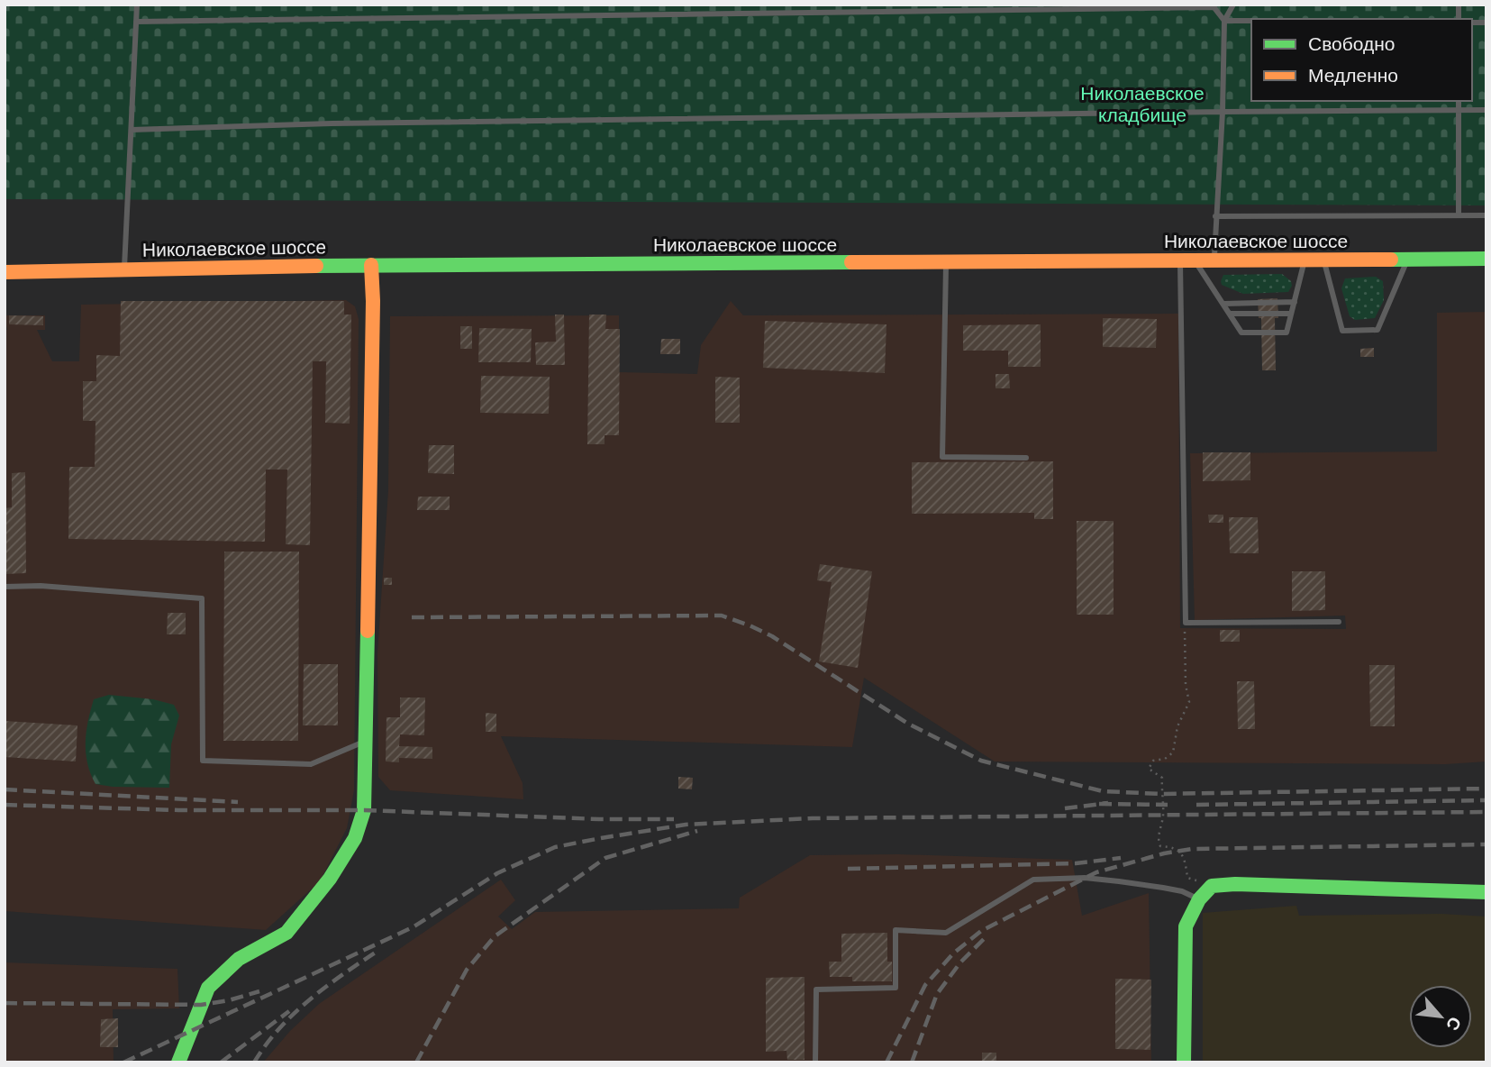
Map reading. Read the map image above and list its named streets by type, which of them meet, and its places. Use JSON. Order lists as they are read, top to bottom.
{
  "streets": {
    "main road": ["Николаевское шоссе"]
  },
  "parks": ["Николаевское кладбище"],
  "legend": ["Свободно", "Медленно"],
  "north": "bottom right"
}
